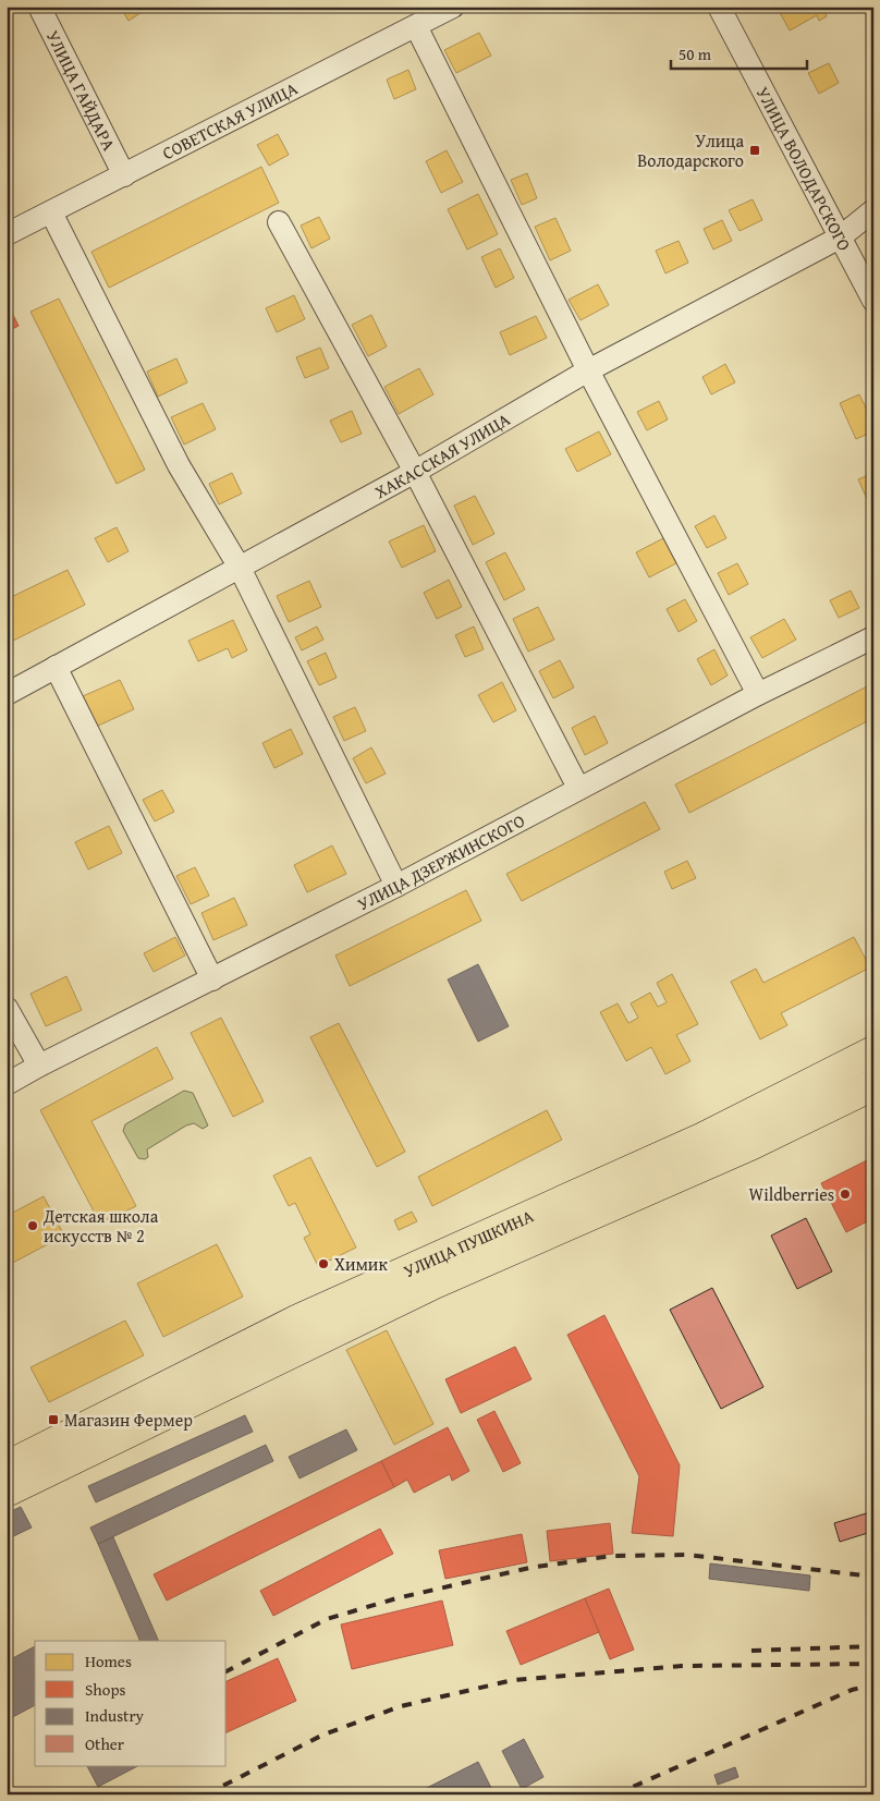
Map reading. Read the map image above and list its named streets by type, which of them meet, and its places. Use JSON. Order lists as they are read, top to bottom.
{
  "streets": {
    "main road": ["УЛИЦА ПУШКИНА"],
    "street": [
      "УЛИЦА ГАЙДАРА",
      "СОВЕТСКАЯ УЛИЦА",
      "УЛИЦА ВОЛОДАРСКОГО",
      "ХАКАССКАЯ УЛИЦА",
      "УЛИЦА ДЗЕРЖИНСКОГО"
    ]
  },
  "crossings": [
    ["УЛИЦА ГАЙДАРА", "СОВЕТСКАЯ УЛИЦА"],
    ["УЛИЦА ВОЛОДАРСКОГО", "ХАКАССКАЯ УЛИЦА"]
  ],
  "places": {
    "transit": ["Улица Володарского", "Магазин Фермер"],
    "other": ["Wildberries", "Детская школа искусств № 2", "Химик"]
  },
  "legend": [
    "Homes",
    "Shops",
    "Industry",
    "Other"
  ],
  "scale_bar": "50 m"
}
